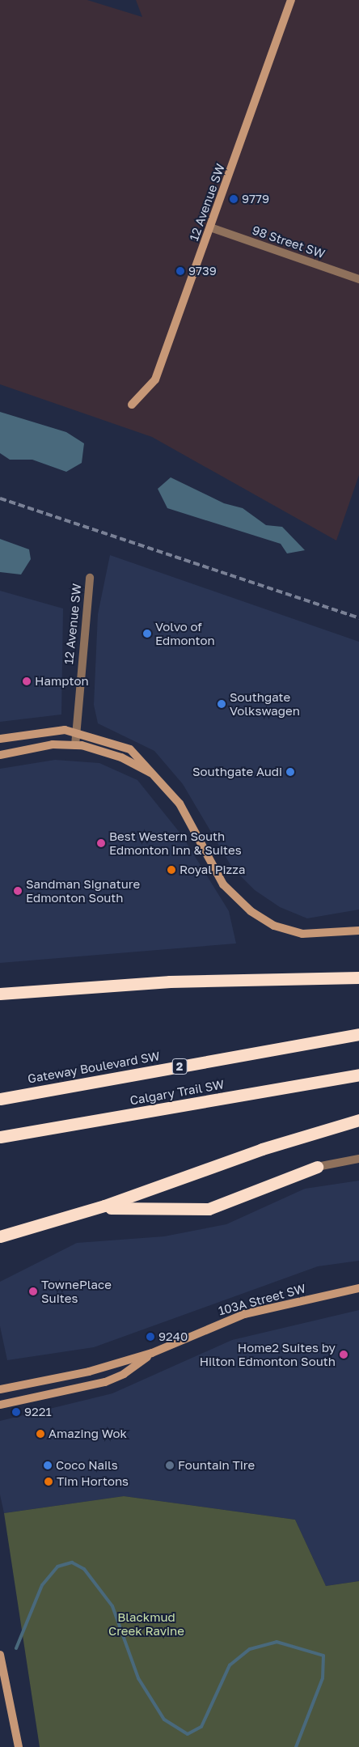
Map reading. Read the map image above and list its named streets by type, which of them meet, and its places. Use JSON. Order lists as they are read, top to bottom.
{
  "streets": {
    "highway": ["2", "Gateway Boulevard SW", "Calgary Trail SW"],
    "street": ["12 Avenue SW", "98 Street SW", "103A Street SW"]
  },
  "crossings": [
    ["12 Avenue SW", "98 Street SW"]
  ],
  "parks": ["Blackmud Creek Ravine"],
  "places": [
    "9779",
    "9739",
    "Volvo of Edmonton",
    "Hampton",
    "Southgate Volkswagen",
    "Southgate Audi",
    "Best Western South Edmonton Inn & Suites",
    "Royal Pizza",
    "Sandman Signature Edmonton South",
    "TownePlace Suites",
    "9240",
    "Home2 Suites by Hilton Edmonton South",
    "9221",
    "Amazing Wok",
    "Coco Nails",
    "Fountain Tire",
    "Tim Hortons"
  ]
}
